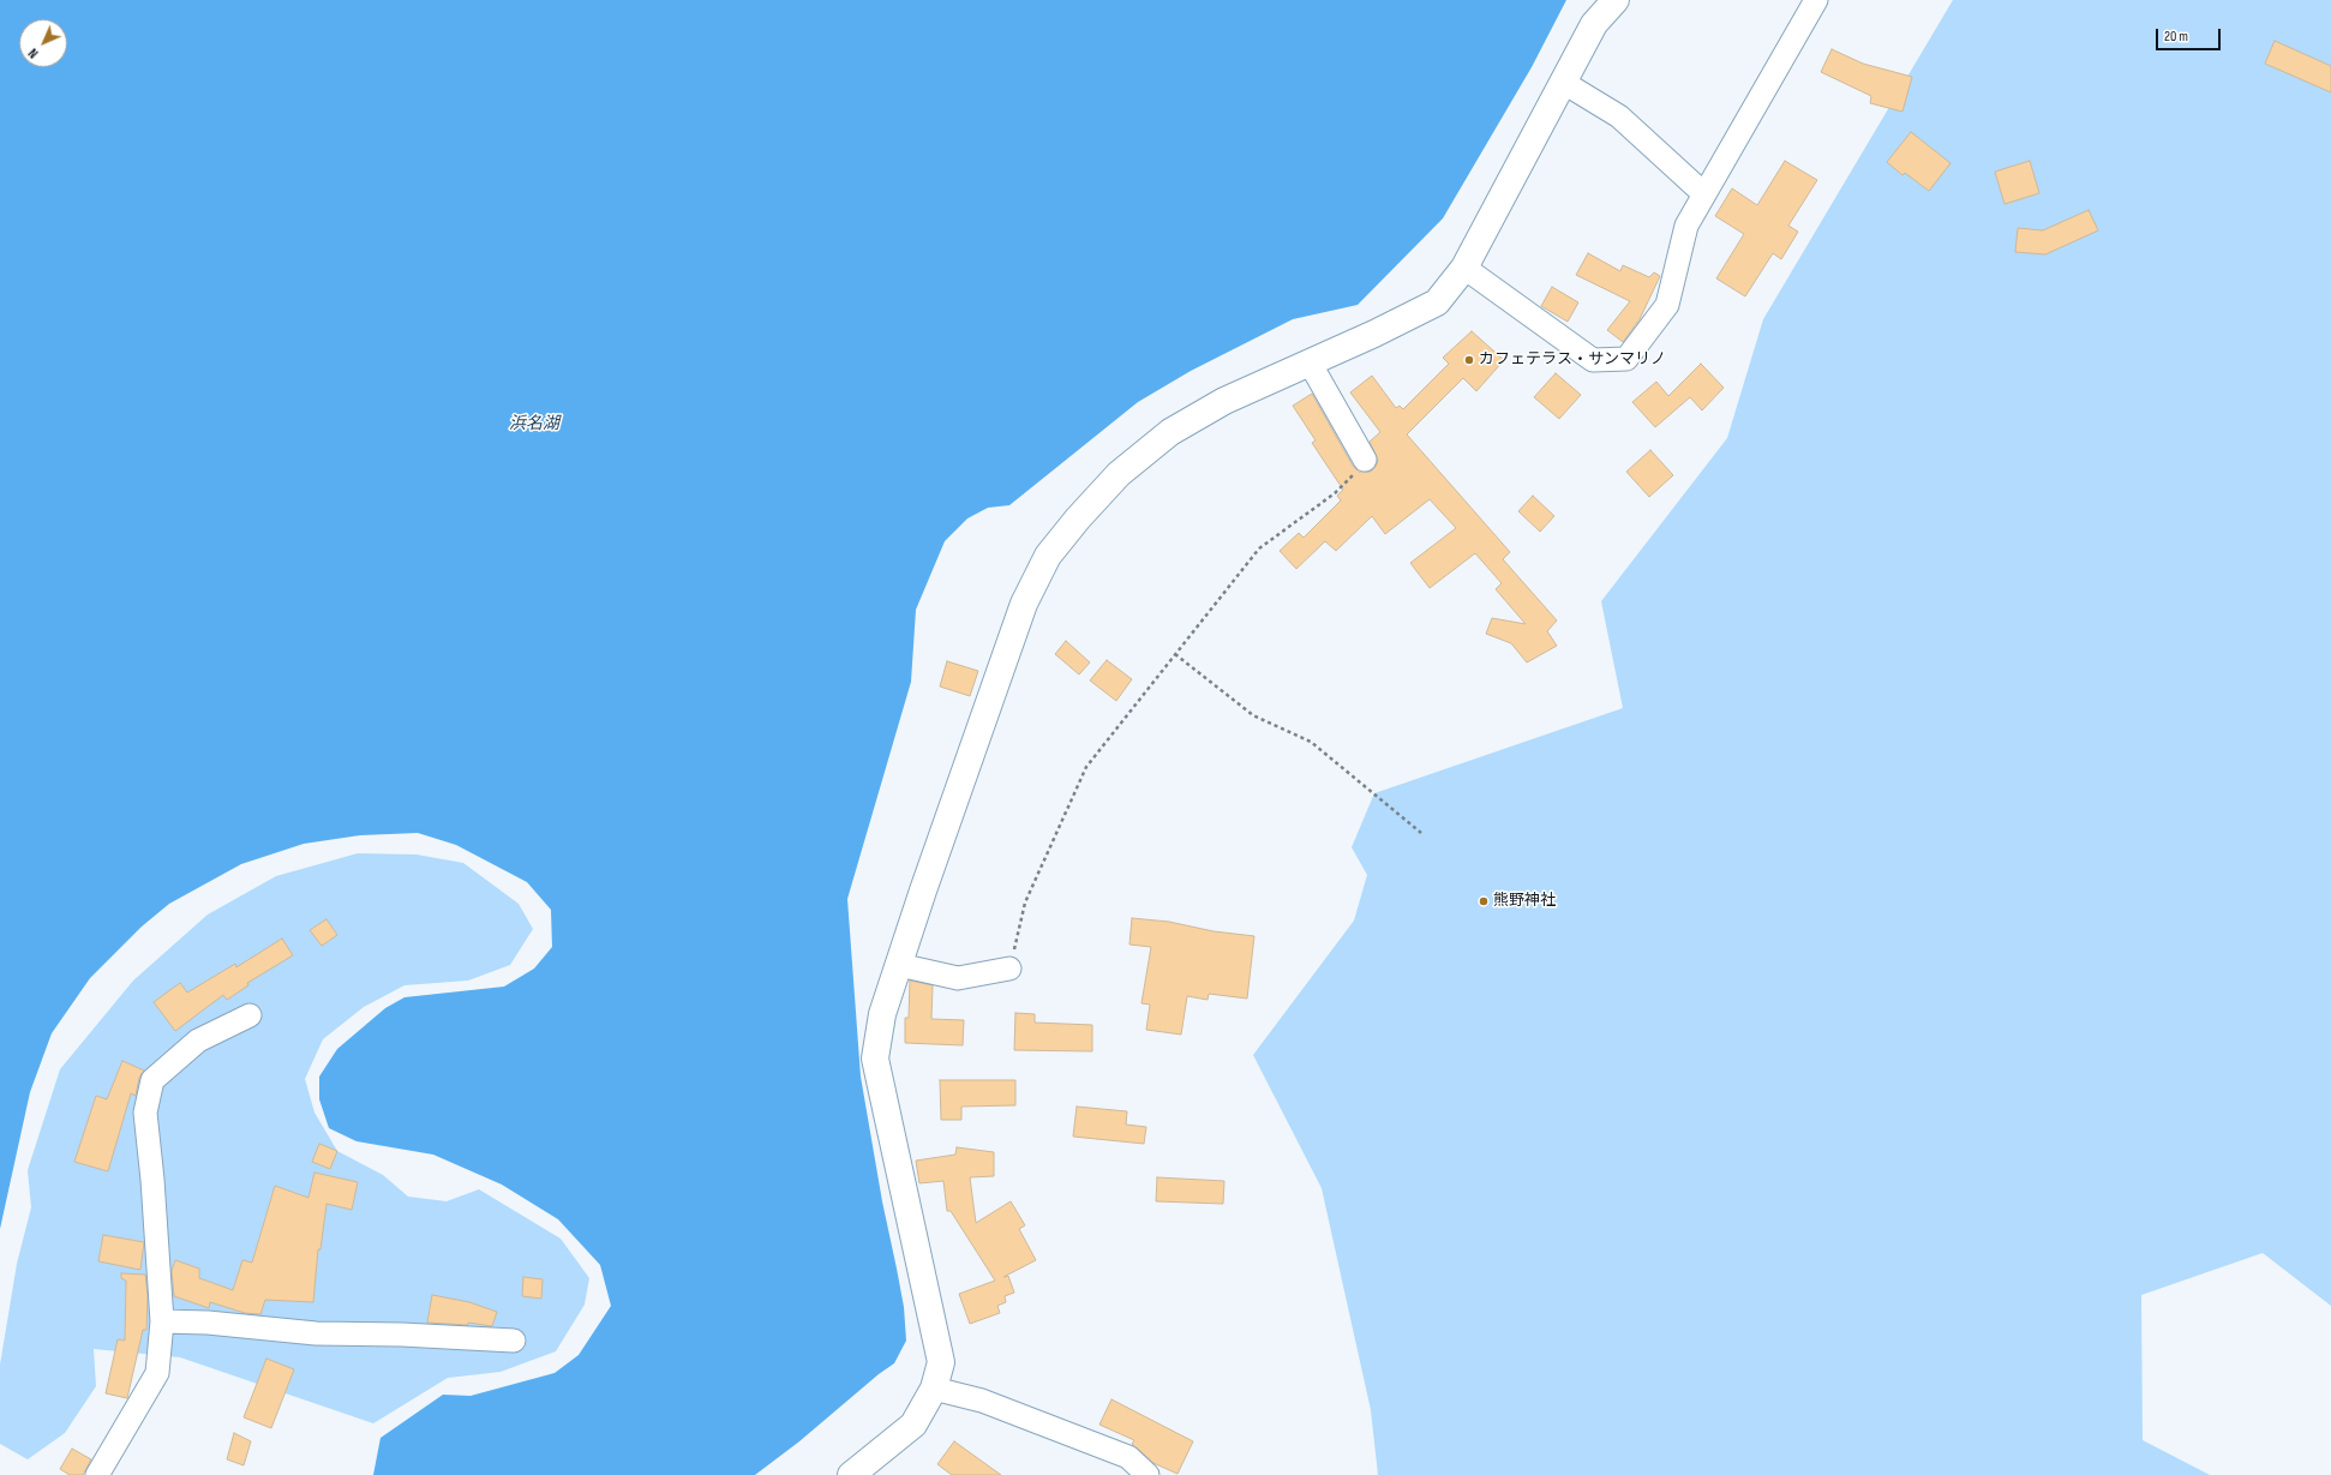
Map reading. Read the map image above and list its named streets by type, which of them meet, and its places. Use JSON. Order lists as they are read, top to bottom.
{
  "water": ["浜名湖"],
  "places": ["カフェテラス・サンマリノ", "熊野神社"],
  "scale_bar": "20 m",
  "north": "bottom left"
}
